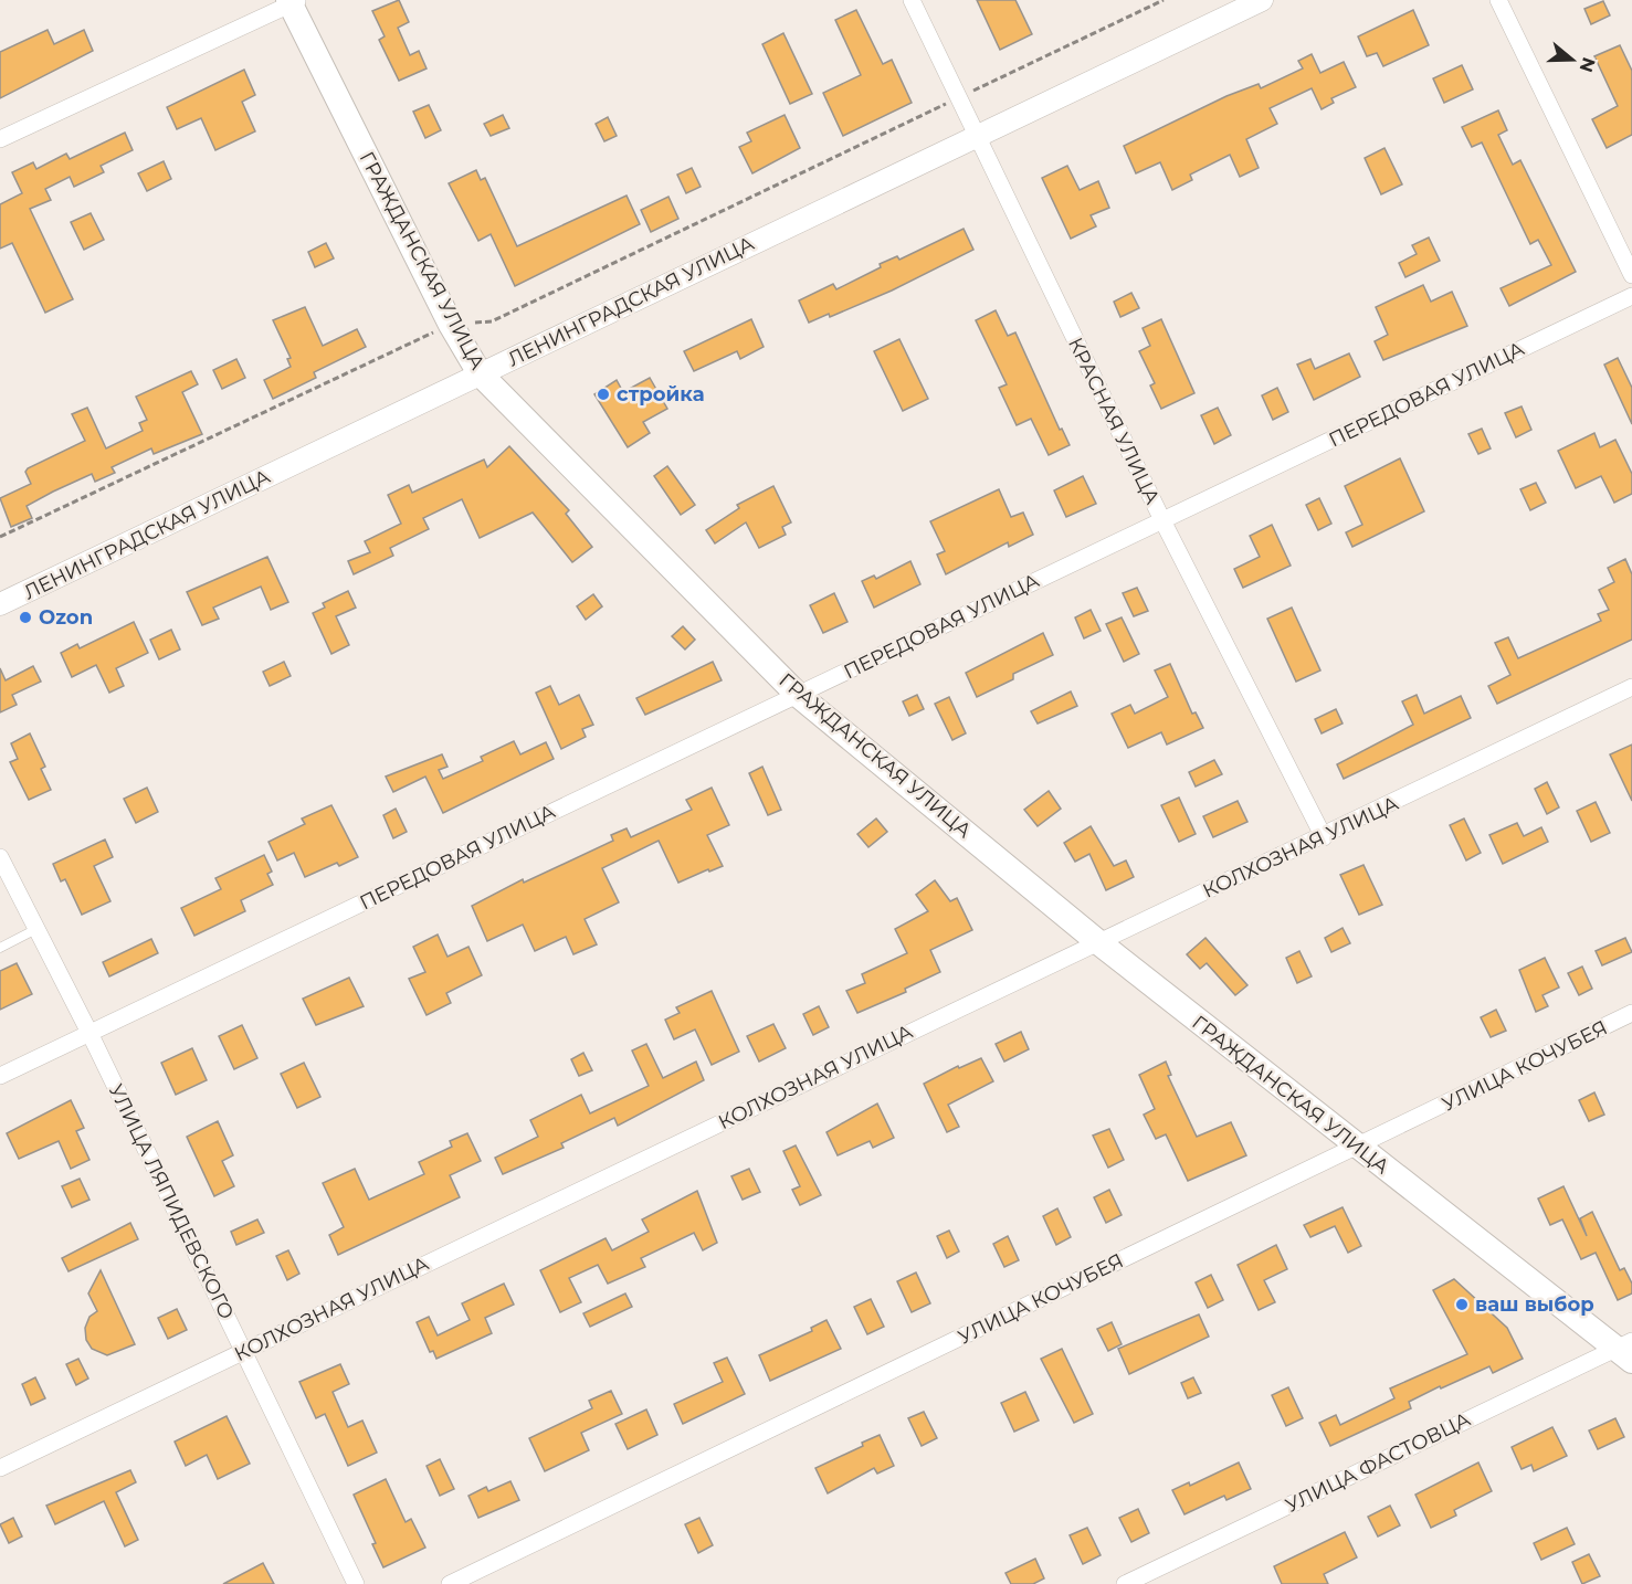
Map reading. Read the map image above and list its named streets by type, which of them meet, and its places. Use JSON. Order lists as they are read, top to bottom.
{
  "streets": {
    "main road": ["ГРАЖДАНСКАЯ УЛИЦА"],
    "street": [
      "ЛЕНИНГРАДСКАЯ УЛИЦА",
      "ПЕРЕДОВАЯ УЛИЦА",
      "КРАСНАЯ УЛИЦА",
      "КОЛХОЗНАЯ УЛИЦА",
      "УЛИЦА КОЧУБЕЯ",
      "УЛИЦА ЛЯПИДЕВСКОГО",
      "УЛИЦА ФАСТОВЦА"
    ]
  },
  "crossings": [
    ["ГРАЖДАНСКАЯ УЛИЦА", "ЛЕНИНГРАДСКАЯ УЛИЦА"],
    ["ГРАЖДАНСКАЯ УЛИЦА", "ПЕРЕДОВАЯ УЛИЦА"],
    ["ГРАЖДАНСКАЯ УЛИЦА", "КОЛХОЗНАЯ УЛИЦА"],
    ["ГРАЖДАНСКАЯ УЛИЦА", "УЛИЦА КОЧУБЕЯ"],
    ["ГРАЖДАНСКАЯ УЛИЦА", "УЛИЦА ФАСТОВЦА"],
    ["ЛЕНИНГРАДСКАЯ УЛИЦА", "КРАСНАЯ УЛИЦА"],
    ["ПЕРЕДОВАЯ УЛИЦА", "КРАСНАЯ УЛИЦА"],
    ["ПЕРЕДОВАЯ УЛИЦА", "УЛИЦА ЛЯПИДЕВСКОГО"],
    ["КРАСНАЯ УЛИЦА", "КОЛХОЗНАЯ УЛИЦА"],
    ["КОЛХОЗНАЯ УЛИЦА", "УЛИЦА ЛЯПИДЕВСКОГО"]
  ],
  "places": ["стройка", "Ozon", "ваш выбор"],
  "north": "right"
}
